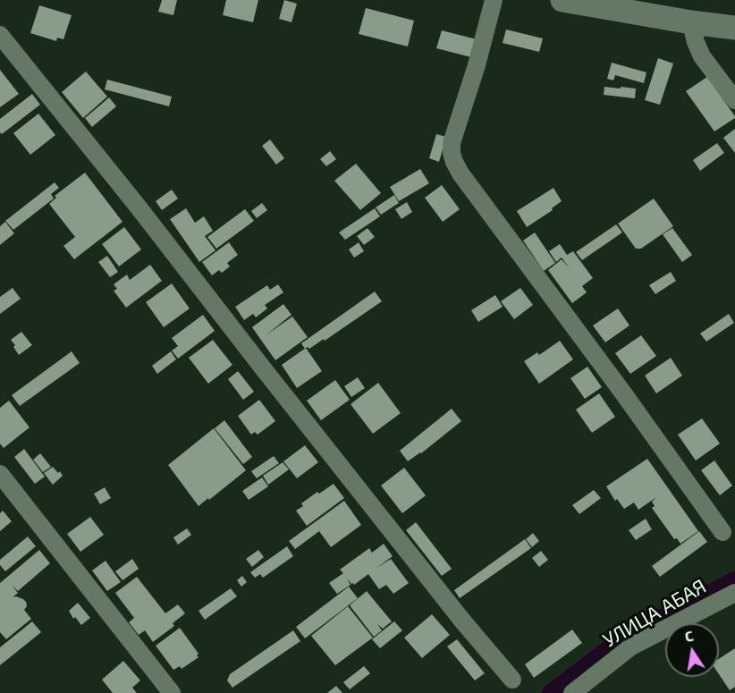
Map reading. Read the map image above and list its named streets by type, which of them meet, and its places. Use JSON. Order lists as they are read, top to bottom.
{
  "streets": {
    "street": ["УЛИЦА АБАЯ"]
  },
  "north": "top"
}
